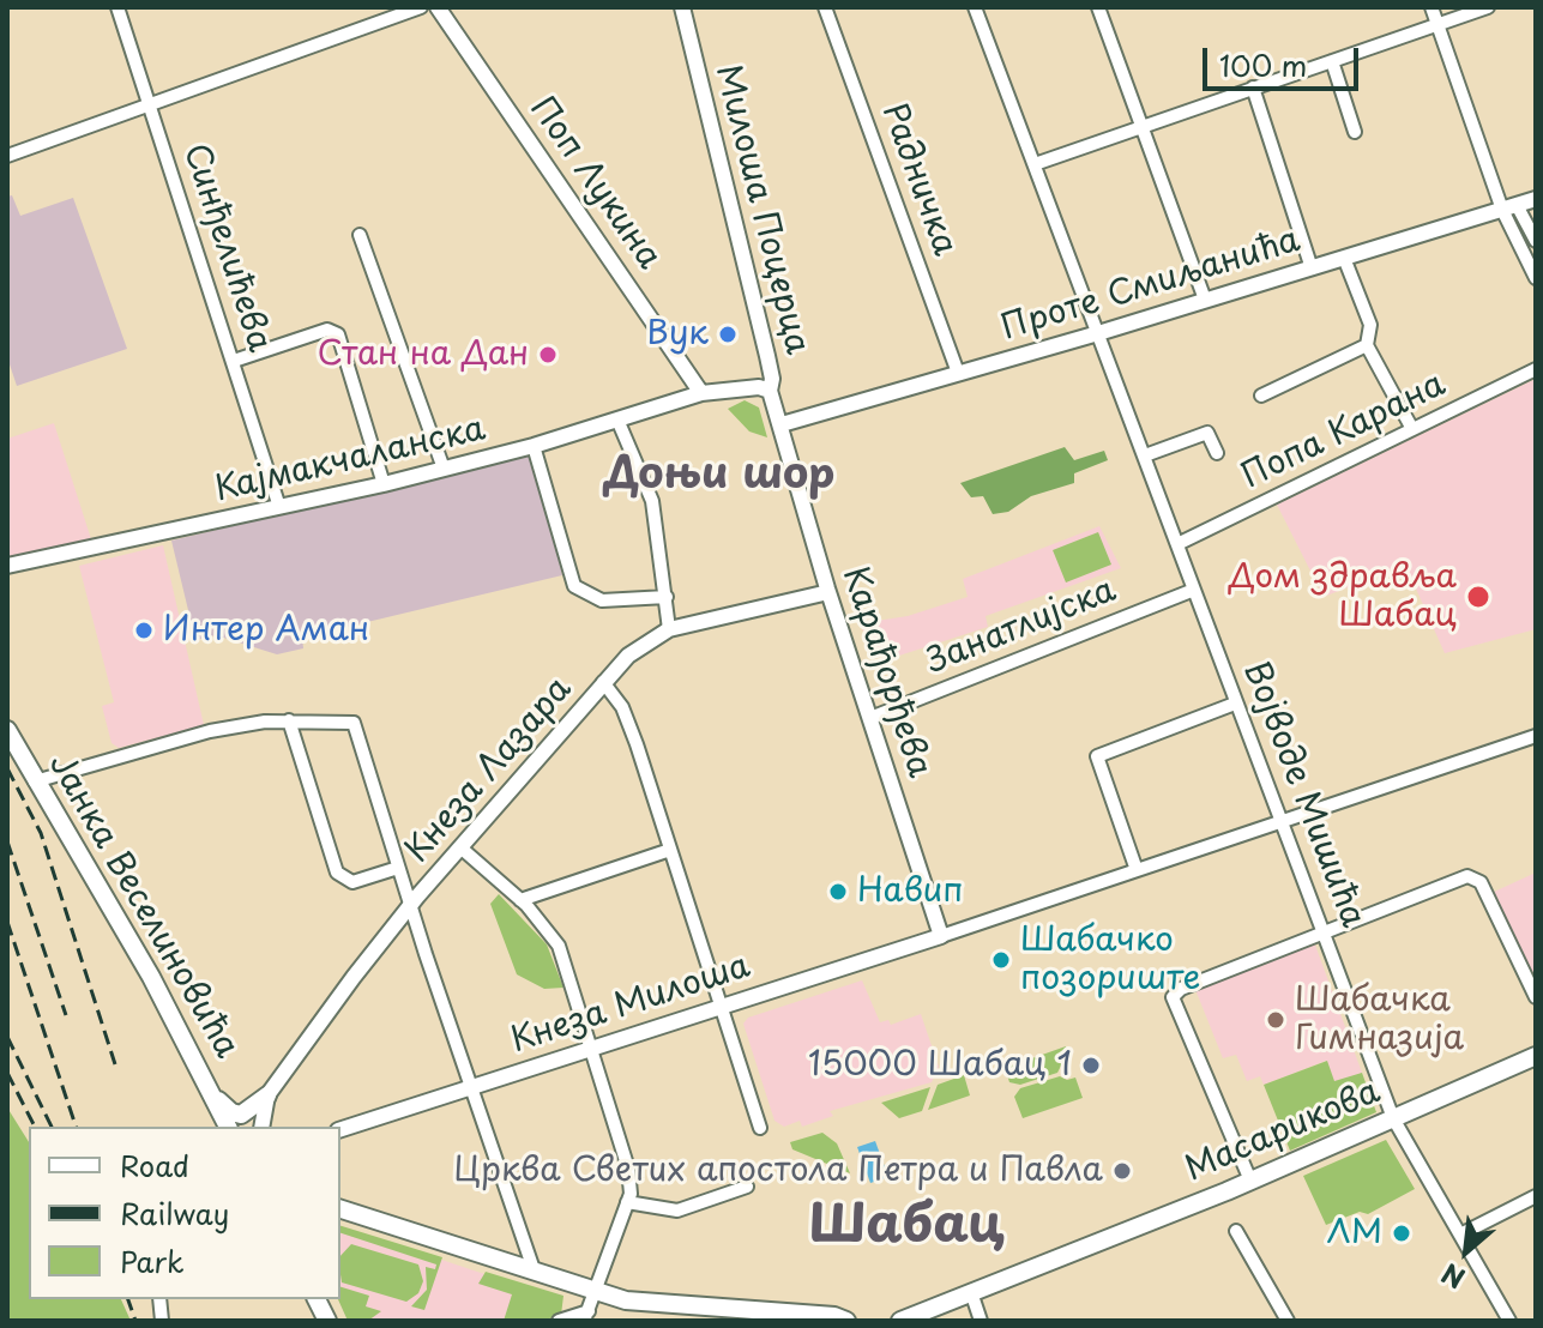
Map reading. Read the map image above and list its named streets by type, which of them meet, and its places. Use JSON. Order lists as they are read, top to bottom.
{
  "streets": {
    "main road": ["Јанка Веселиновића", "Масарикова"],
    "street": [
      "Радничка",
      "Поп Лукина",
      "Милоша Поцерца",
      "Синђелићева",
      "Проте Смиљанића",
      "Попа Карана",
      "Кајмакчаланска",
      "Занатлијска",
      "Карађорђева",
      "Кнеза Лазара",
      "Војводе Мишића",
      "Кнеза Милоша"
    ]
  },
  "crossings": [
    ["Радничка", "Проте Смиљанића"],
    ["Поп Лукина", "Кајмакчаланска"],
    ["Милоша Поцерца", "Проте Смиљанића"],
    ["Милоша Поцерца", "Кајмакчаланска"],
    ["Милоша Поцерца", "Карађорђева"],
    ["Синђелићева", "Кајмакчаланска"],
    ["Проте Смиљанића", "Карађорђева"],
    ["Проте Смиљанића", "Војводе Мишића"],
    ["Попа Карана", "Војводе Мишића"],
    ["Занатлијска", "Карађорђева"],
    ["Занатлијска", "Војводе Мишића"],
    ["Карађорђева", "Кнеза Лазара"],
    ["Карађорђева", "Кнеза Милоша"],
    ["Војводе Мишића", "Масарикова"]
  ],
  "districts": ["Доњи шор", "Шабац"],
  "places": [
    "Вук",
    "Стан на Дан",
    "Дом здравља Шабац",
    "Интер Аман",
    "Навип",
    "Шабачко позориште",
    "Шабачка Гимназија",
    "15000 Шабац 1",
    "Црква Светих апостола Петра и Павла",
    "ЛМ"
  ],
  "legend": ["Road", "Railway", "Park"],
  "scale_bar": "100 m",
  "north": "bottom left"
}
